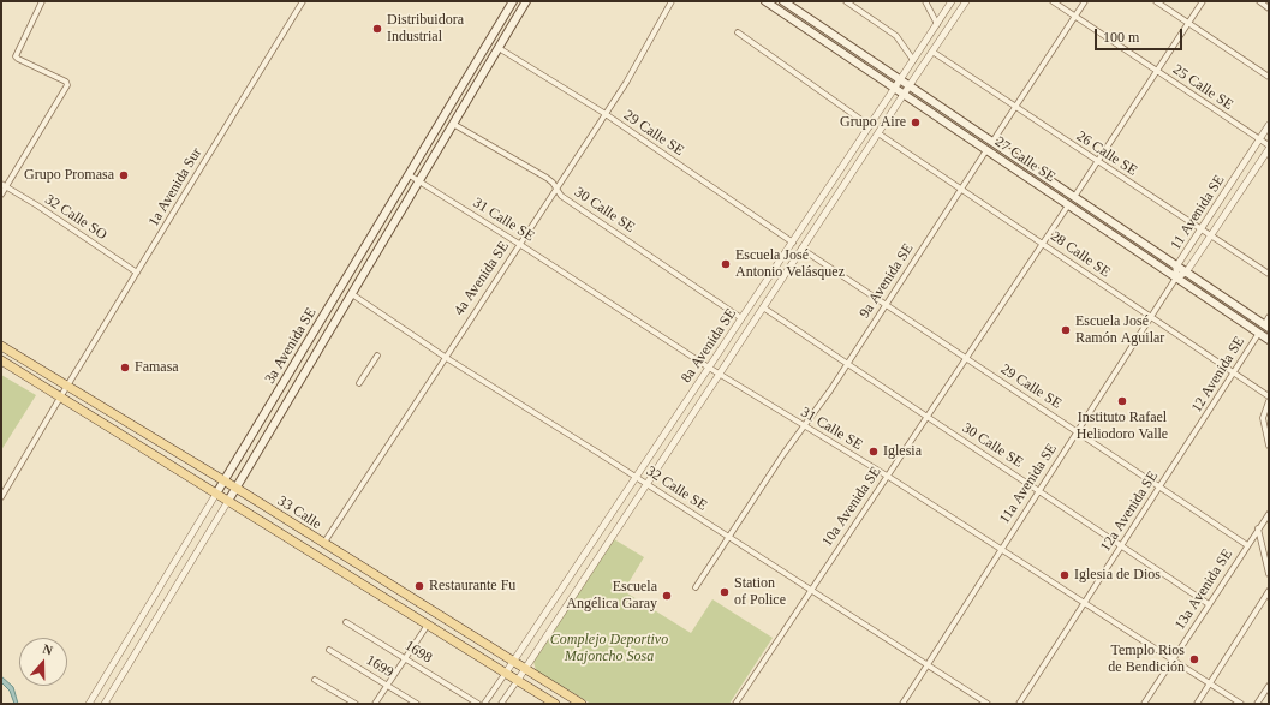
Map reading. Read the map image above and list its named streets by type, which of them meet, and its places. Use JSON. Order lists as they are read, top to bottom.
{
  "streets": {
    "main road": ["27 Calle SE", "3a Avenida SE", "33 Calle"],
    "street": [
      "25 Calle SE",
      "29 Calle SE",
      "26 Calle SE",
      "1a Avenida Sur",
      "30 Calle SE",
      "11 Avenida SE",
      "32 Calle SO",
      "31 Calle SE",
      "28 Calle SE",
      "4a Avenida SE",
      "9a Avenida SE",
      "8a Avenida SE",
      "12 Avenida SE",
      "11a Avenida SE",
      "32 Calle SE",
      "10a Avenida SE",
      "12a Avenida SE",
      "13a Avenida SE",
      "1698",
      "1699"
    ]
  },
  "crossings": [
    ["25 Calle SE", "11 Avenida SE"],
    ["29 Calle SE", "4a Avenida SE"],
    ["29 Calle SE", "9a Avenida SE"],
    ["29 Calle SE", "3a Avenida SE"],
    ["29 Calle SE", "8a Avenida SE"],
    ["29 Calle SE", "11a Avenida SE"],
    ["29 Calle SE", "10a Avenida SE"],
    ["29 Calle SE", "12a Avenida SE"],
    ["29 Calle SE", "13a Avenida SE"],
    ["26 Calle SE", "11 Avenida SE"],
    ["26 Calle SE", "8a Avenida SE"],
    ["27 Calle SE", "11 Avenida SE"],
    ["27 Calle SE", "9a Avenida SE"],
    ["27 Calle SE", "8a Avenida SE"],
    ["27 Calle SE", "12 Avenida SE"],
    ["27 Calle SE", "11a Avenida SE"],
    ["27 Calle SE", "10a Avenida SE"],
    ["1a Avenida Sur", "32 Calle SO"],
    ["1a Avenida Sur", "33 Calle"],
    ["30 Calle SE", "4a Avenida SE"],
    ["30 Calle SE", "9a Avenida SE"],
    ["30 Calle SE", "3a Avenida SE"],
    ["30 Calle SE", "8a Avenida SE"],
    ["30 Calle SE", "11a Avenida SE"],
    ["30 Calle SE", "10a Avenida SE"],
    ["30 Calle SE", "12a Avenida SE"],
    ["30 Calle SE", "13a Avenida SE"],
    ["11 Avenida SE", "11a Avenida SE"],
    ["31 Calle SE", "4a Avenida SE"],
    ["31 Calle SE", "9a Avenida SE"],
    ["31 Calle SE", "3a Avenida SE"],
    ["31 Calle SE", "8a Avenida SE"],
    ["31 Calle SE", "11a Avenida SE"],
    ["31 Calle SE", "10a Avenida SE"],
    ["31 Calle SE", "12a Avenida SE"],
    ["31 Calle SE", "13a Avenida SE"],
    ["28 Calle SE", "9a Avenida SE"],
    ["28 Calle SE", "8a Avenida SE"],
    ["28 Calle SE", "12 Avenida SE"],
    ["28 Calle SE", "11a Avenida SE"],
    ["28 Calle SE", "10a Avenida SE"],
    ["4a Avenida SE", "32 Calle SE"],
    ["4a Avenida SE", "33 Calle"],
    ["9a Avenida SE", "32 Calle SE"],
    ["3a Avenida SE", "32 Calle SE"],
    ["3a Avenida SE", "33 Calle"],
    ["8a Avenida SE", "32 Calle SE"],
    ["8a Avenida SE", "33 Calle"],
    ["12 Avenida SE", "12a Avenida SE"],
    ["11a Avenida SE", "32 Calle SE"],
    ["32 Calle SE", "10a Avenida SE"]
  ],
  "parks": ["Complejo Deportivo Majoncho Sosa"],
  "places": [
    "Distribuidora Industrial",
    "Grupo Aire",
    "Grupo Promasa",
    "Escuela José Antonio Velásquez",
    "Escuela José Ramón Aguilar",
    "Famasa",
    "Instituto Rafael Heliodoro Valle",
    "Iglesia",
    "Iglesia de Dios",
    "Restaurante Fu",
    "Station of Police",
    "Escuela Angélica Garay",
    "Templo Rios de Bendición"
  ],
  "scale_bar": "100 m",
  "north": "top"
}
